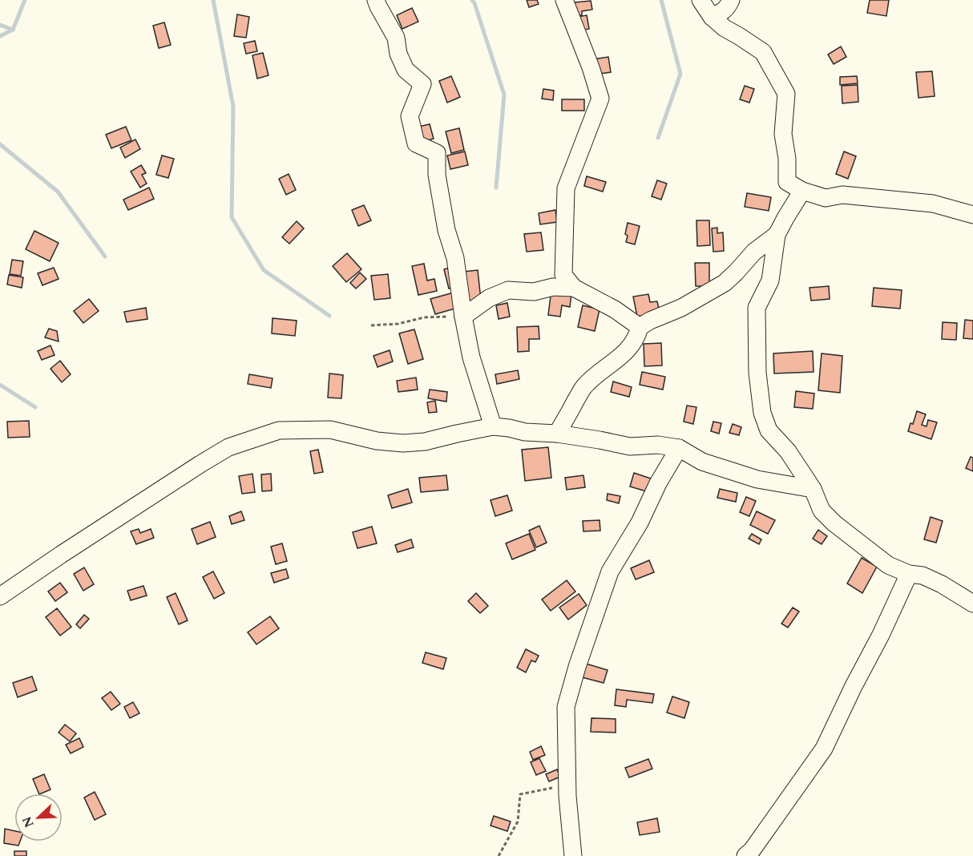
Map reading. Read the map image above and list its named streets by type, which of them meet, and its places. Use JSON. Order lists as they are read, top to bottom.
{
  "north": "bottom left"
}
